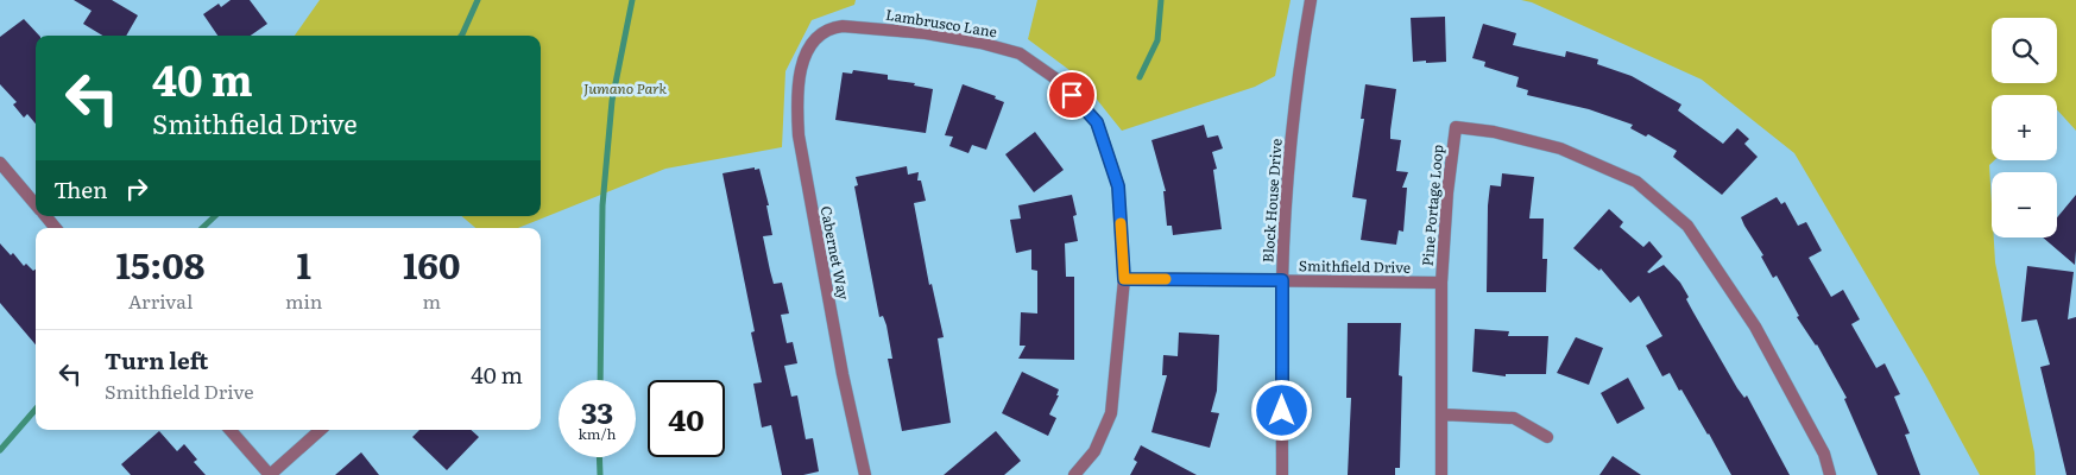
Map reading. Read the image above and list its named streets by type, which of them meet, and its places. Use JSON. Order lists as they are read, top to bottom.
{
  "streets": {
    "street": [
      "Lambrusco Lane",
      "Block House Drive",
      "Pine Portage Loop",
      "Cabernet Way",
      "Smithfield Drive"
    ]
  },
  "crossings": [
    ["Lambrusco Lane", "Cabernet Way"],
    ["Lambrusco Lane", "Smithfield Drive"],
    ["Block House Drive", "Smithfield Drive"],
    ["Pine Portage Loop", "Smithfield Drive"]
  ],
  "parks": ["Jumano Park"],
  "page": {
    "map_buttons": ["+", "−"],
    "turn": ["40 m", "Smithfield Drive"],
    "then": "Then",
    "eta": [
      "15:08",
      "Arrival",
      "1",
      "min",
      "160",
      "m"
    ],
    "list": [
      {
        "name": "Turn left",
        "note": "Smithfield Drive",
        "value": "40 m"
      }
    ],
    "speed": "33 km/h",
    "limit": "40"
  }
}
